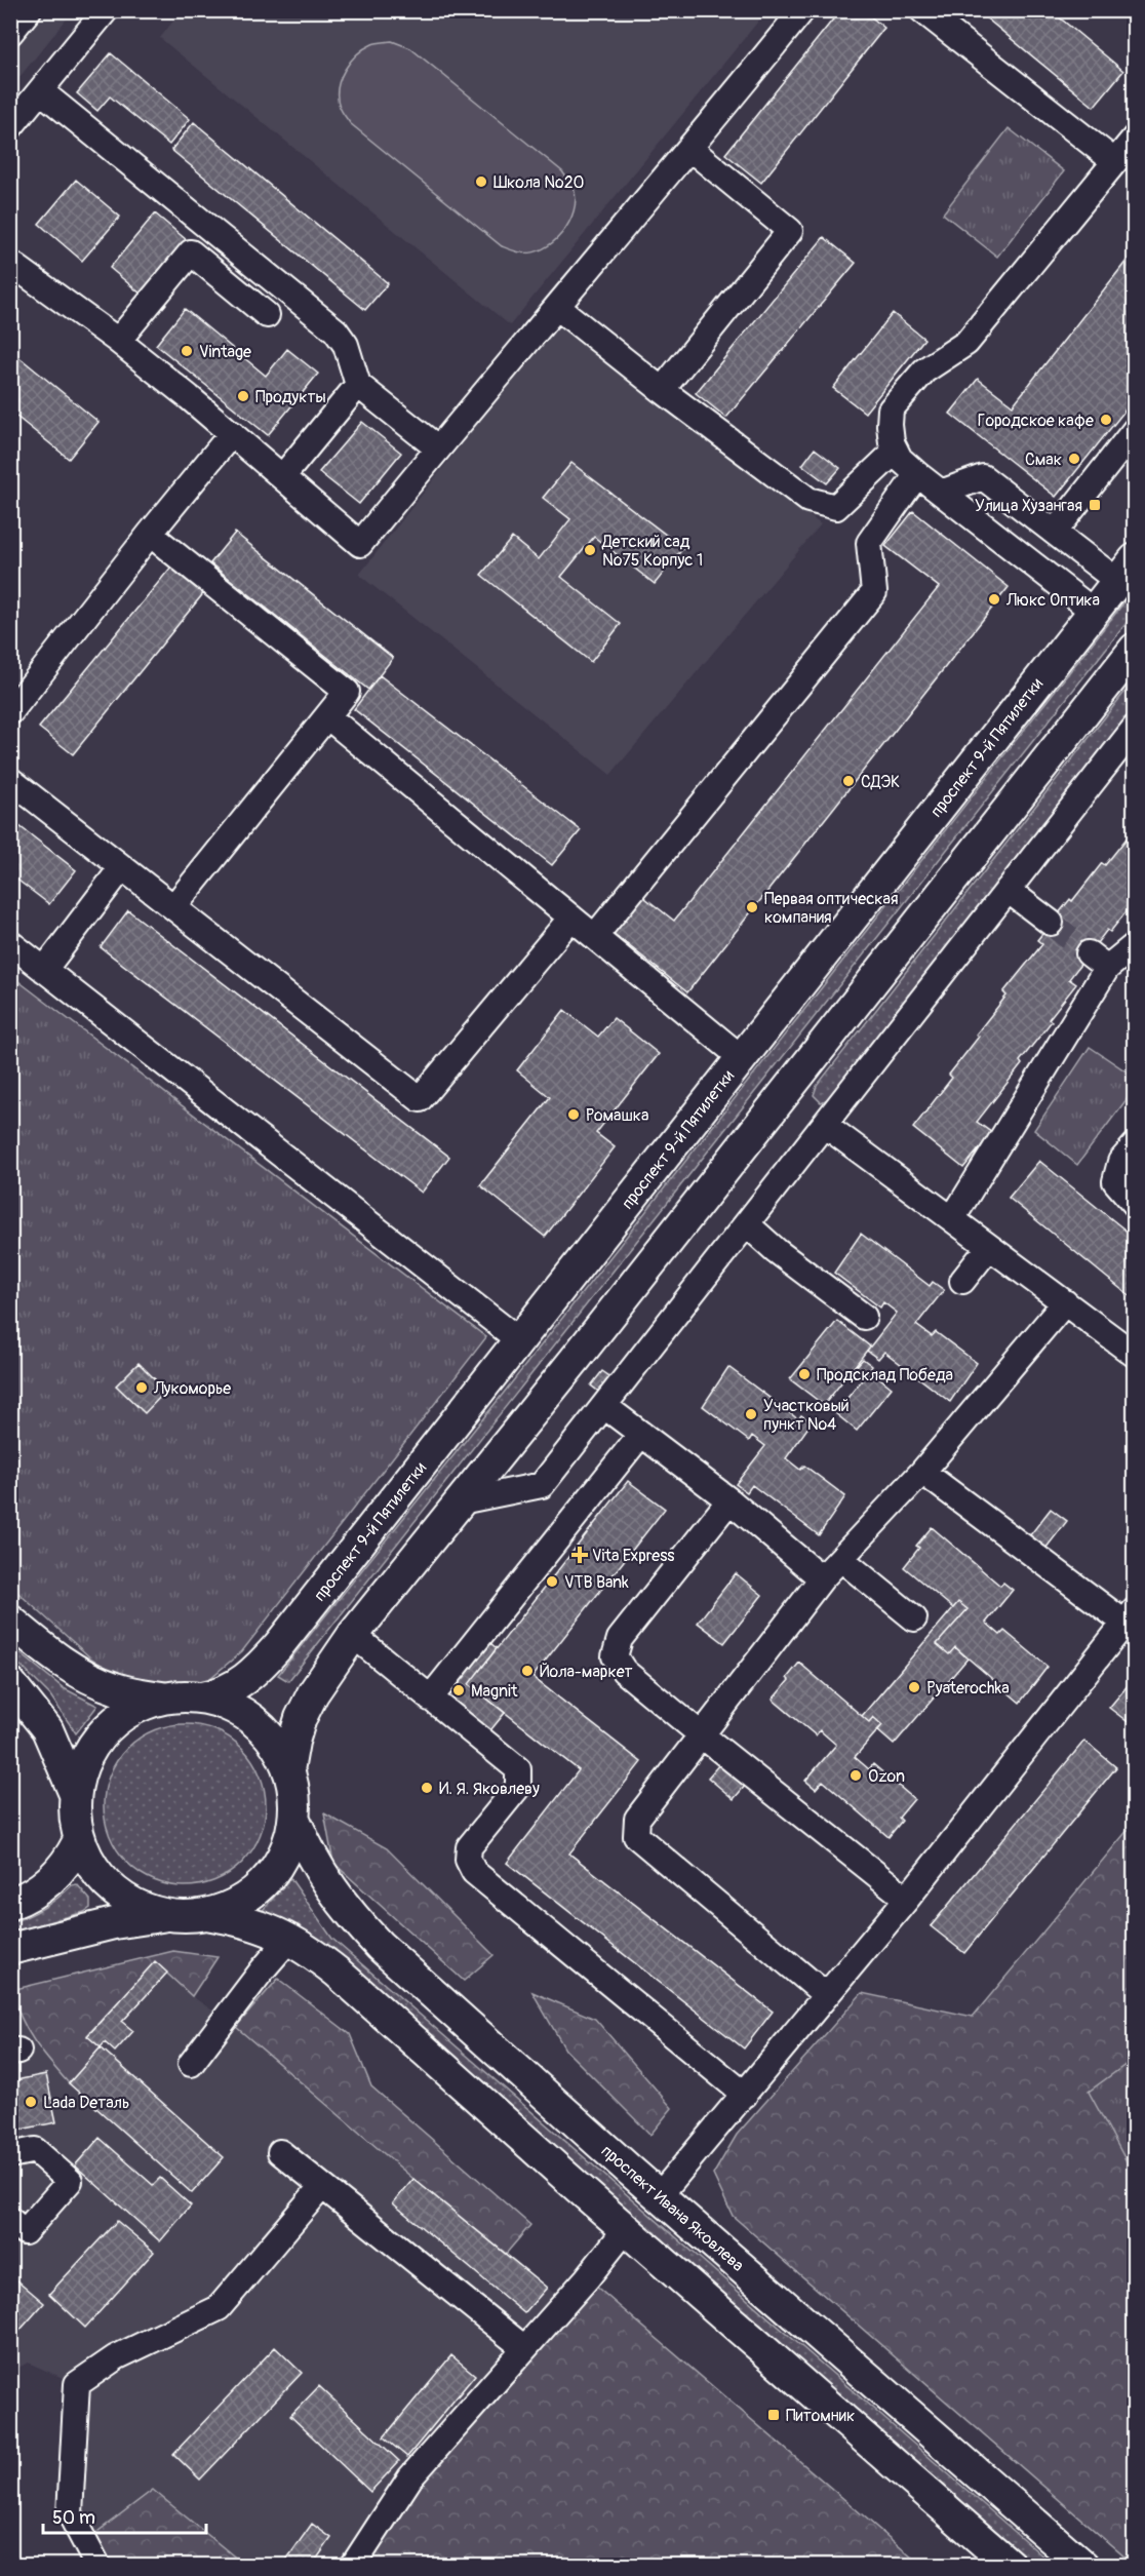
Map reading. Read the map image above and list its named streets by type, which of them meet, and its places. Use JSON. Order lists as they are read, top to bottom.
{
  "streets": {
    "main road": ["проспект 9-й Пятилетки", "проспект Ивана Яковлева"]
  },
  "crossings": [
    ["проспект 9-й Пятилетки", "проспект Ивана Яковлева"]
  ],
  "places": {
    "other": [
      "Школа №20",
      "Vintage",
      "Продукты",
      "Городское кафе",
      "Смак",
      "Детский сад №75 Корпус 1",
      "Люкс Оптика",
      "СДЭК",
      "Первая оптическая компания",
      "Ромашка",
      "Продсклад Победа",
      "Лукоморье",
      "Участковый пункт №4",
      "VTB Bank",
      "Йола-маркет",
      "Pyaterochka",
      "Magnit",
      "Ozon",
      "И. Я. Яковлеву",
      "Lada Dеталь"
    ],
    "transit": ["Улица Хузангая", "Питомник"],
    "health": ["Vita Express"]
  },
  "scale_bar": "50 m"
}
